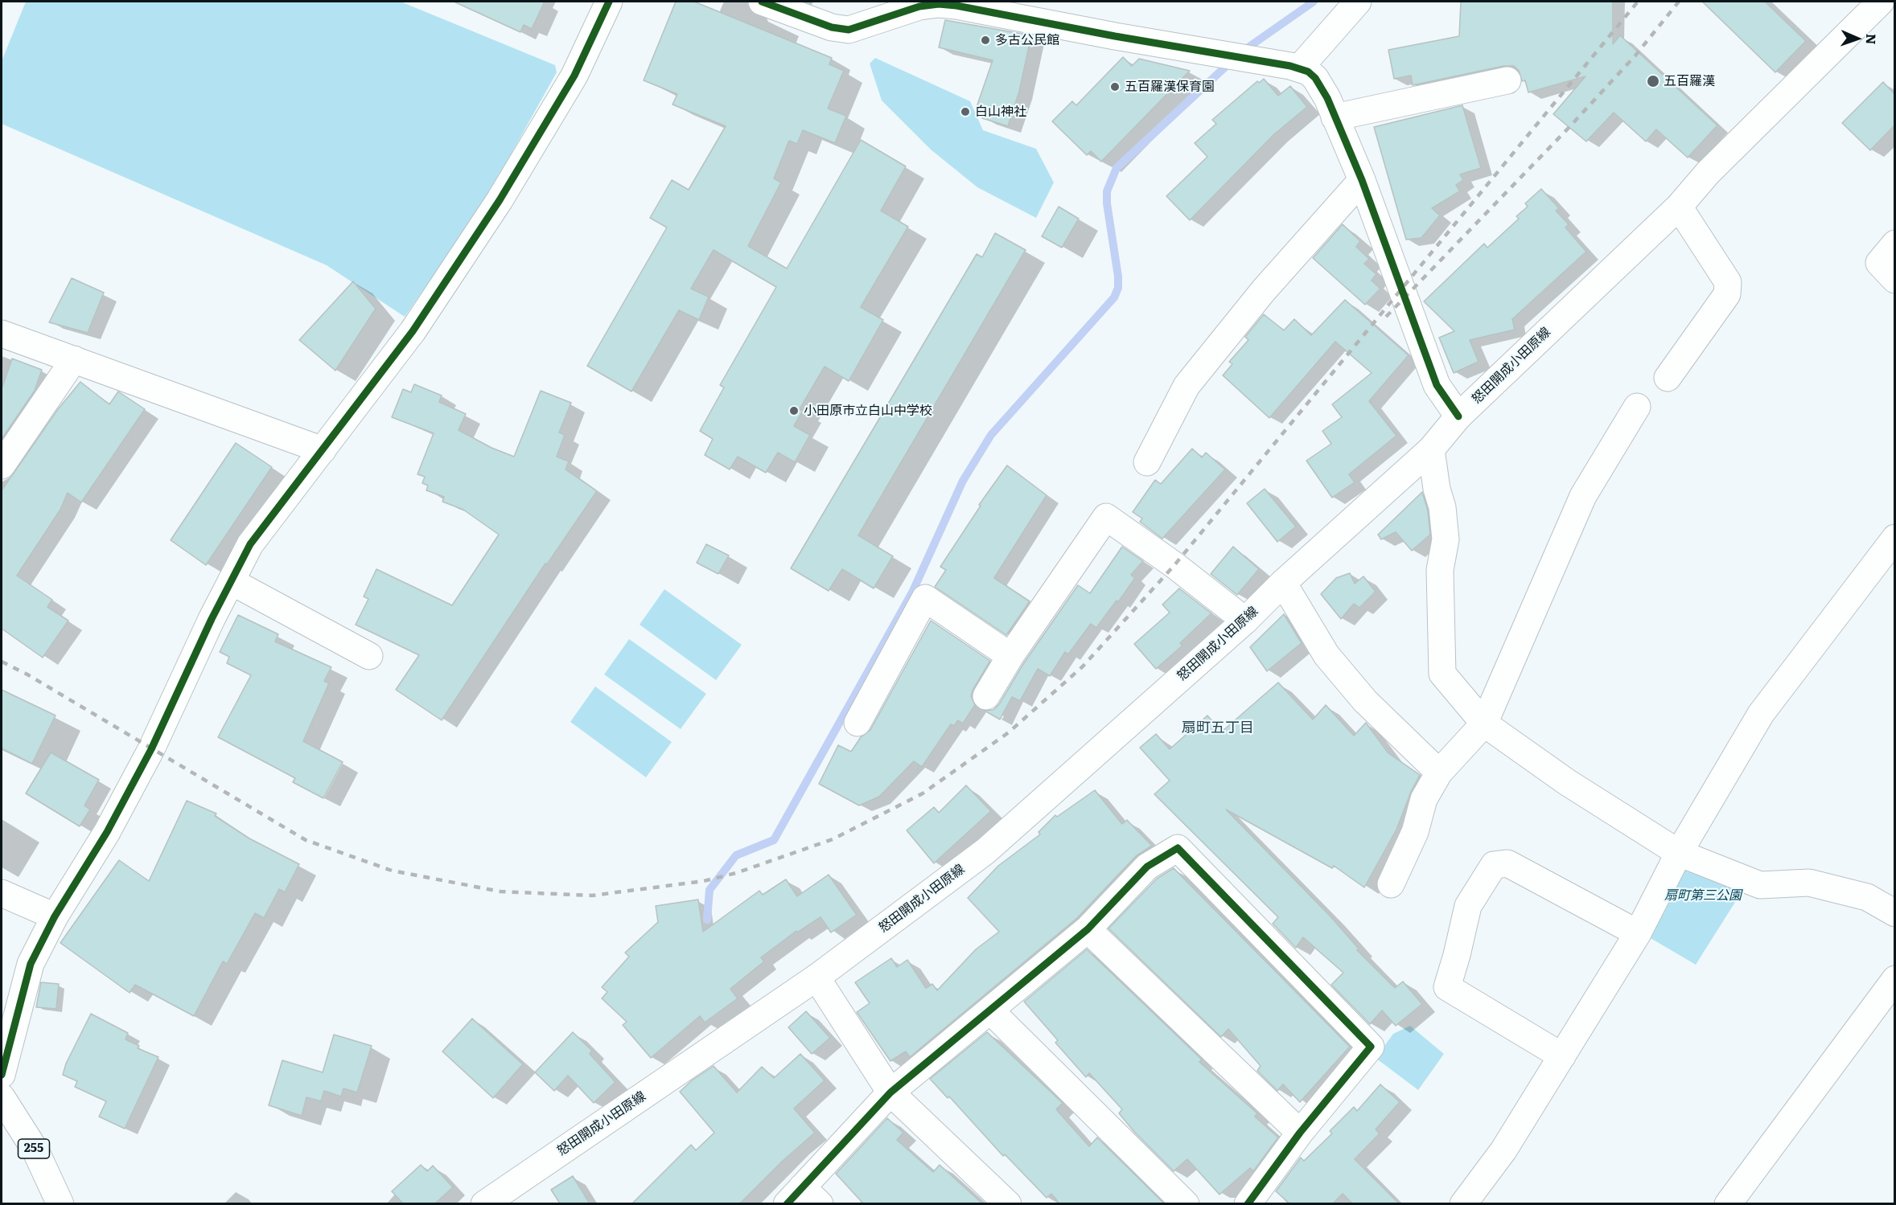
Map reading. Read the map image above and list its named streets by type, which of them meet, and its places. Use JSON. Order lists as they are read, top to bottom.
{
  "streets": {
    "main road": ["怒田開成小田原線", "255"]
  },
  "districts": ["扇町五丁目"],
  "parks": ["扇町第三公園"],
  "places": [
    "多古公民館",
    "五百羅漢",
    "五百羅漢保育園",
    "白山神社",
    "小田原市立白山中学校"
  ],
  "north": "right"
}
